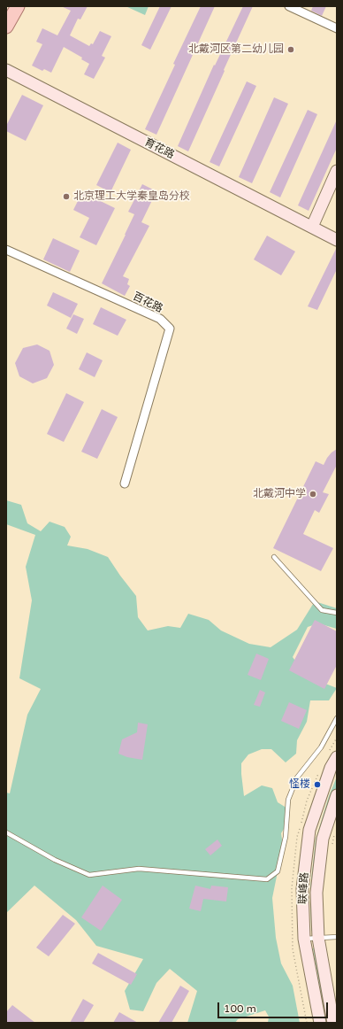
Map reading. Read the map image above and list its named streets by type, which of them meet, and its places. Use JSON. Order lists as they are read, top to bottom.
{
  "streets": {
    "main road": ["育花路", "联峰路"],
    "street": ["百花路"]
  },
  "places": [
    "北戴河区第二幼儿园",
    "北京理工大学秦皇岛分校",
    "北戴河中学",
    "怪楼"
  ],
  "scale_bar": "100 m"
}
